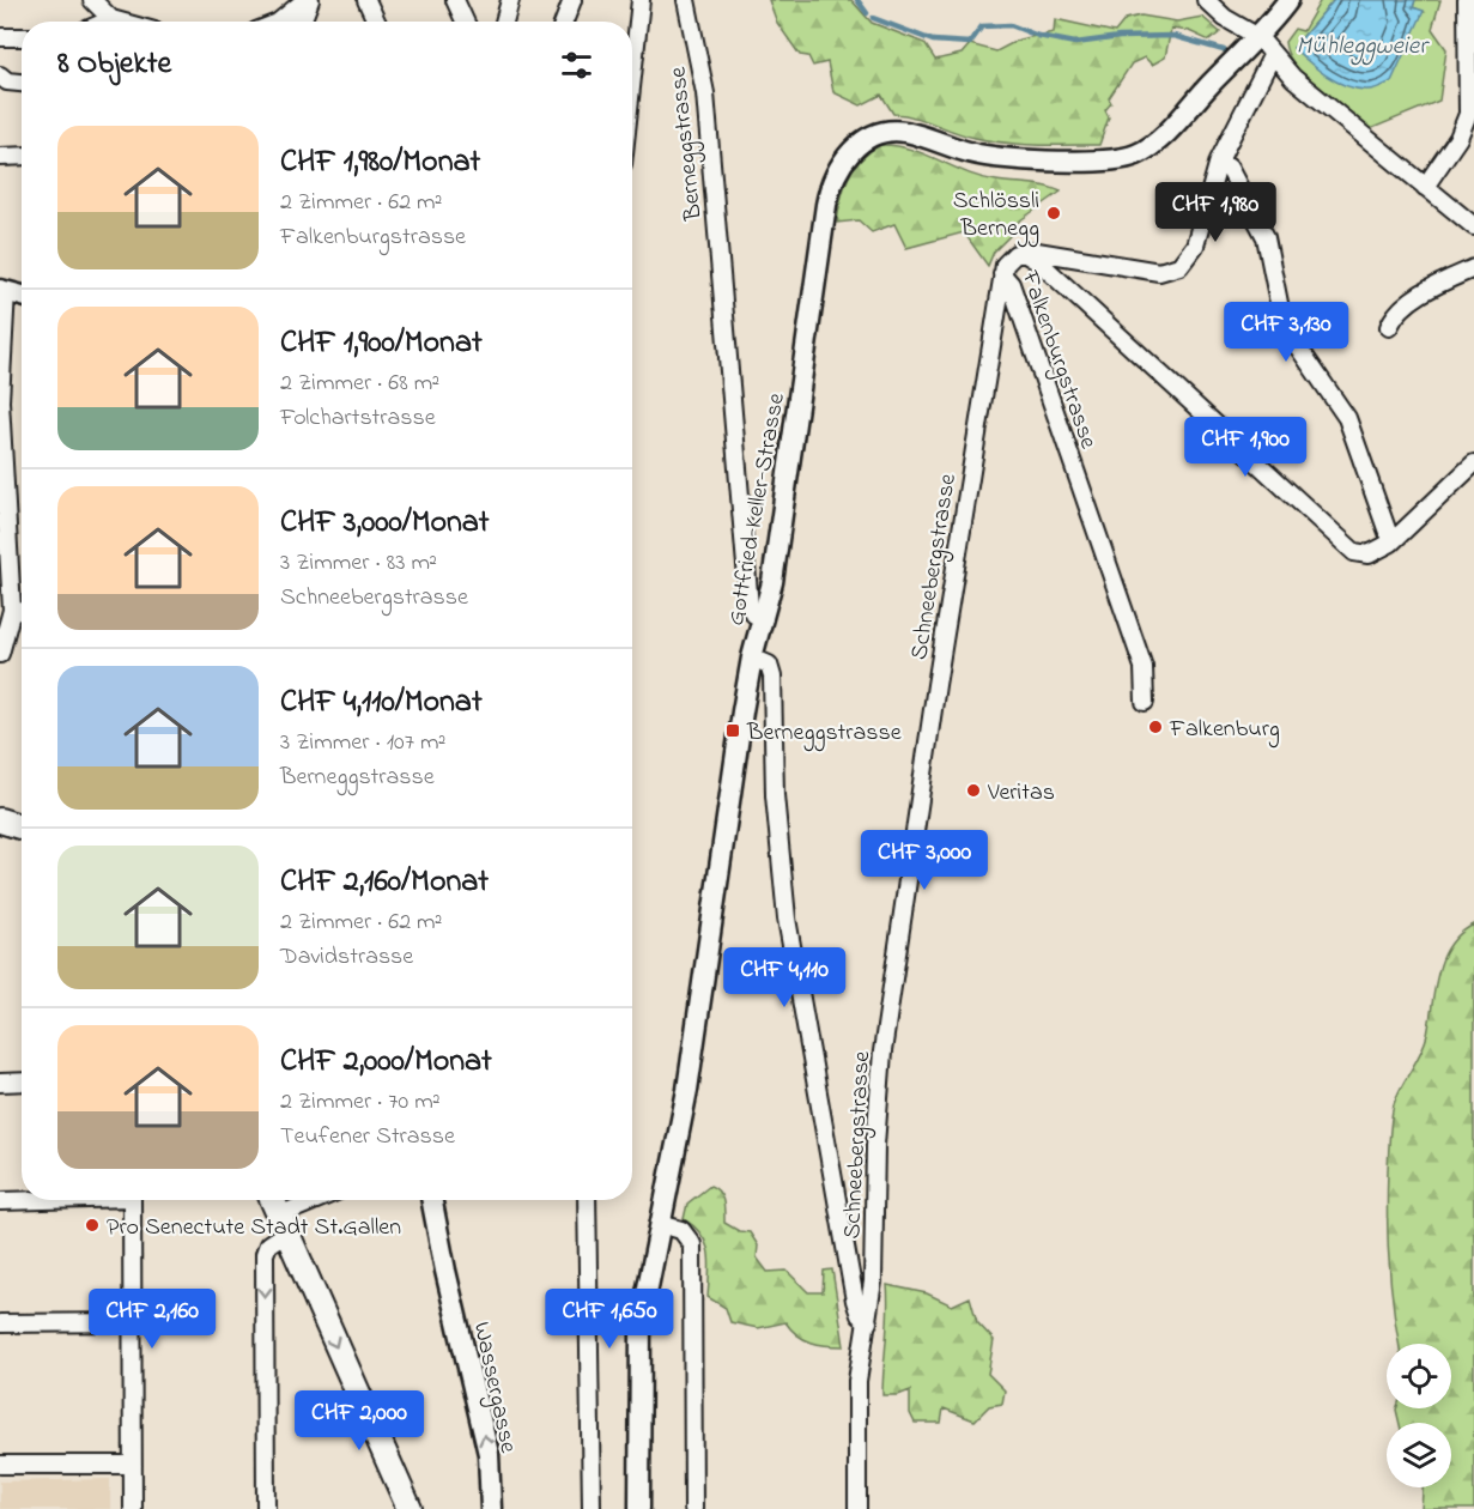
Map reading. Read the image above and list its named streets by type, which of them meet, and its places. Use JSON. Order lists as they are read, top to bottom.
{
  "streets": {
    "street": [
      "Berneggstrasse",
      "Falkenburgstrasse",
      "Gottfried-Keller-Strasse",
      "Schneebergstrasse",
      "Wassergasse"
    ]
  },
  "crossings": [
    ["Berneggstrasse", "Gottfried-Keller-Strasse"],
    ["Falkenburgstrasse", "Schneebergstrasse"]
  ],
  "water": ["Mühleggweier"],
  "places": {
    "other": [
      "Schlössli Bernegg",
      "Falkenburg",
      "Veritas",
      "Pro Senectute Stadt St.Gallen"
    ],
    "transit": ["Berneggstrasse"]
  },
  "page": {
    "heading": "8 Objekte",
    "list": [
      {
        "name": "CHF 1,980/Monat",
        "note": "2 Zimmer · 62 m² · Falkenburgstrasse"
      },
      {
        "name": "CHF 1,900/Monat",
        "note": "2 Zimmer · 68 m² · Folchartstrasse"
      },
      {
        "name": "CHF 3,000/Monat",
        "note": "3 Zimmer · 83 m² · Schneebergstrasse"
      },
      {
        "name": "CHF 4,110/Monat",
        "note": "3 Zimmer · 107 m² · Berneggstrasse"
      },
      {
        "name": "CHF 2,160/Monat",
        "note": "2 Zimmer · 62 m² · Davidstrasse"
      },
      {
        "name": "CHF 2,000/Monat",
        "note": "2 Zimmer · 70 m² · Teufener Strasse"
      }
    ],
    "price": [
      "CHF 1,980",
      "CHF 3,130",
      "CHF 1,900",
      "CHF 3,000",
      "CHF 4,110",
      "CHF 2,160",
      "CHF 1,650",
      "CHF 2,000"
    ]
  }
}
